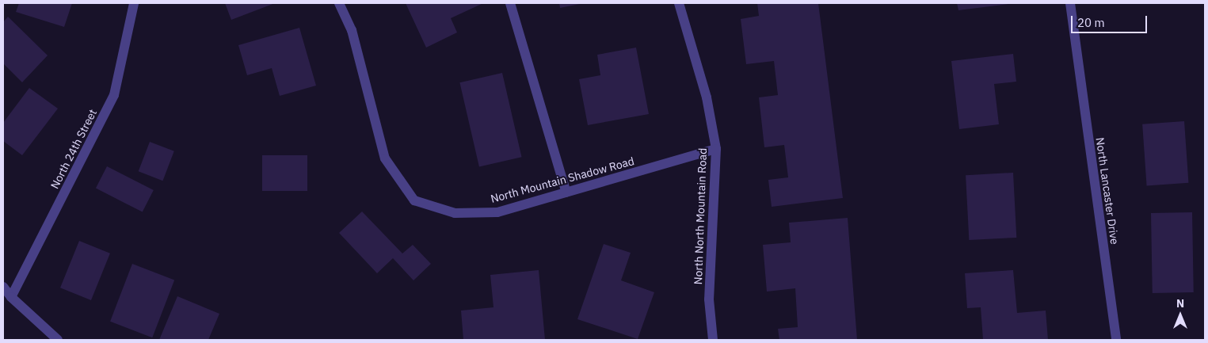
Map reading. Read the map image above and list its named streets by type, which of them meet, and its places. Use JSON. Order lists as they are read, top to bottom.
{
  "streets": {
    "street": [
      "North 24th Street",
      "North Mountain Shadow Road",
      "North Lancaster Drive",
      "North North Mountain Road"
    ]
  },
  "crossings": [
    ["North Mountain Shadow Road", "North North Mountain Road"]
  ],
  "scale_bar": "20 m",
  "north": "top"
}
